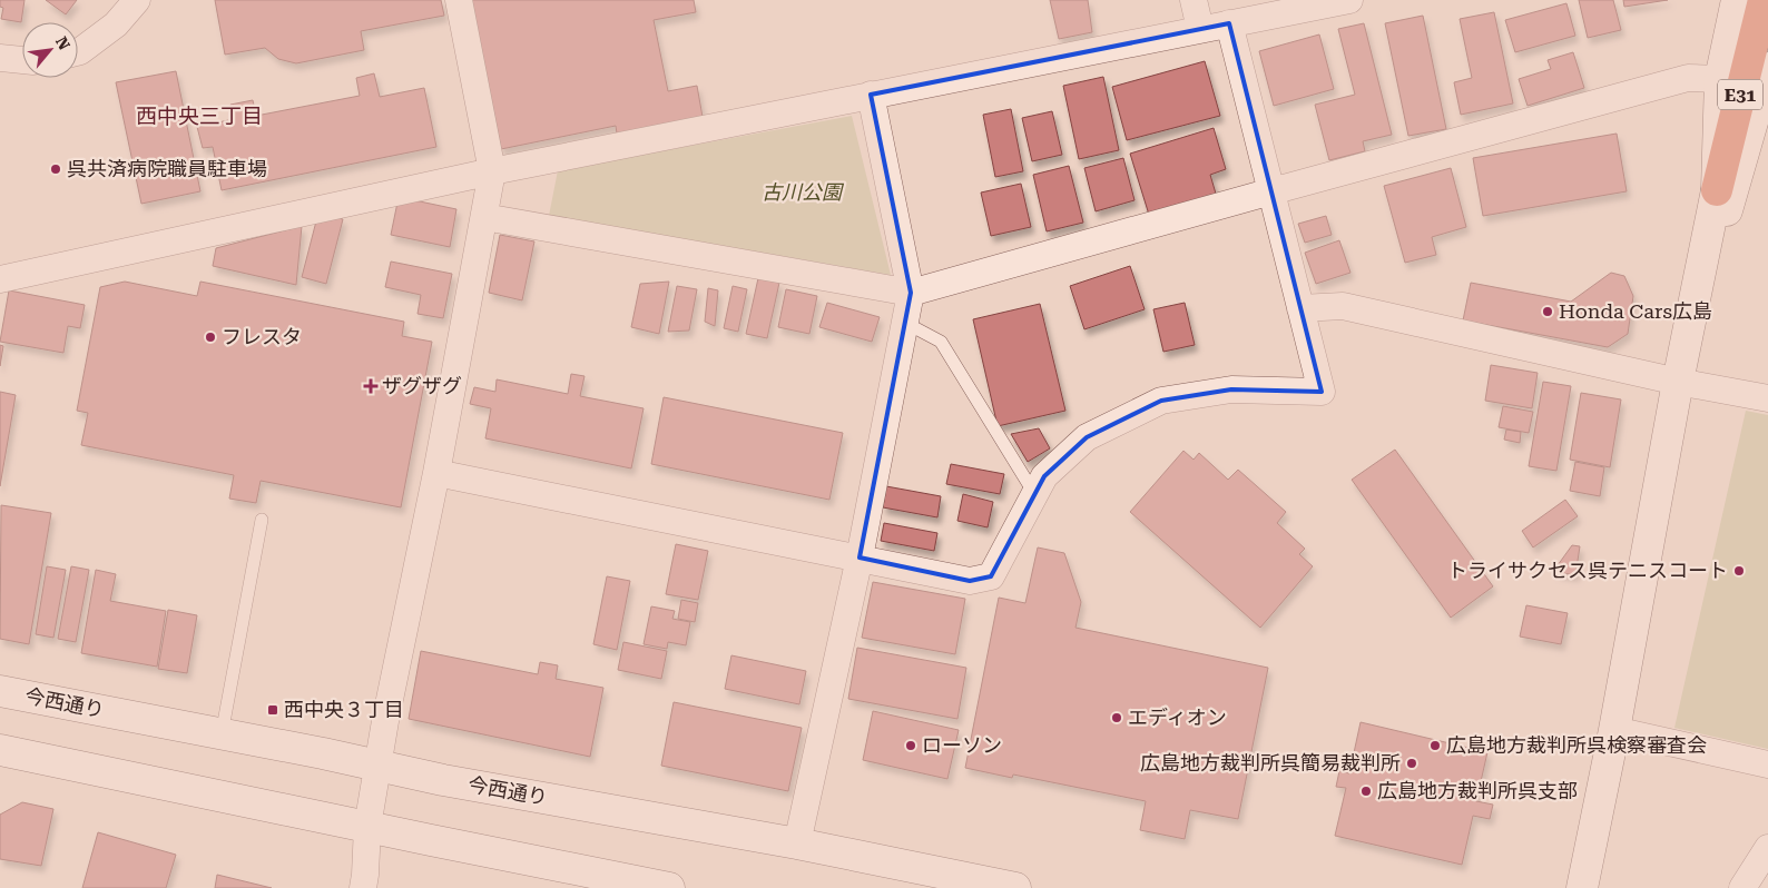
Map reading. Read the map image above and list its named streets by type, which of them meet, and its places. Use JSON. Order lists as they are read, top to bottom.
{
  "streets": {
    "highway": ["E31"],
    "street": ["今西通り"]
  },
  "districts": ["西中央三丁目"],
  "parks": ["古川公園"],
  "places": {
    "other": [
      "呉共済病院職員駐車場",
      "Honda Cars広島",
      "フレスタ",
      "トライサクセス呉テニスコート",
      "エディオン",
      "ローソン",
      "広島地方裁判所呉検察審査会",
      "広島地方裁判所呉簡易裁判所",
      "広島地方裁判所呉支部"
    ],
    "health": ["ザグザグ"],
    "transit": ["西中央３丁目"]
  },
  "north": "top right"
}
